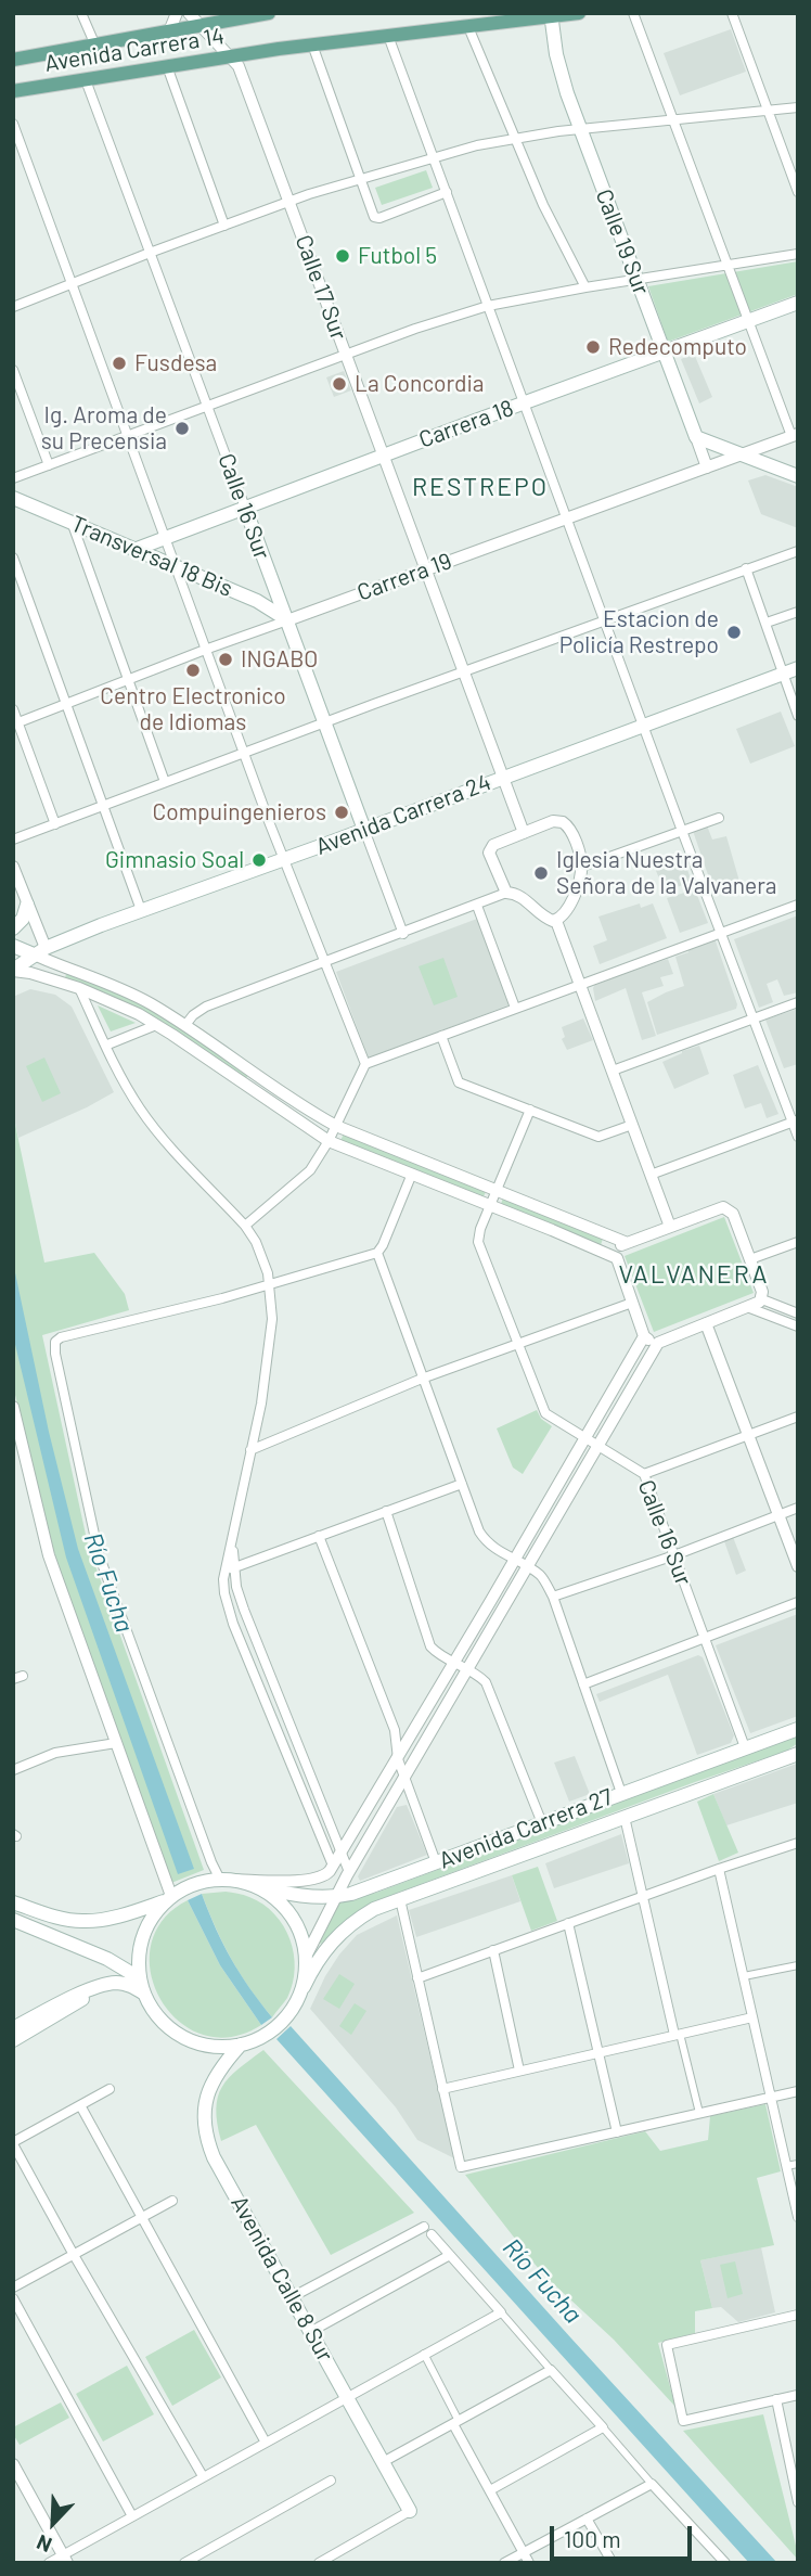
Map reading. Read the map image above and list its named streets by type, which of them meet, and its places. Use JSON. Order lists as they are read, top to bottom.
{
  "streets": {
    "main road": [
      "Avenida Carrera 14",
      "Calle 19 Sur",
      "Carrera 18",
      "Calle 16 Sur",
      "Transversal 18 Bis",
      "Avenida Carrera 24",
      "Avenida Carrera 27",
      "Avenida Calle 8 Sur"
    ],
    "street": ["Calle 17 Sur", "Carrera 19"]
  },
  "crossings": [
    ["Avenida Carrera 14", "Calle 19 Sur"],
    ["Avenida Carrera 14", "Calle 17 Sur"],
    ["Avenida Carrera 14", "Calle 16 Sur"],
    ["Calle 19 Sur", "Carrera 18"],
    ["Calle 19 Sur", "Carrera 19"],
    ["Calle 17 Sur", "Carrera 18"],
    ["Calle 17 Sur", "Carrera 19"],
    ["Calle 17 Sur", "Avenida Carrera 24"],
    ["Carrera 18", "Calle 16 Sur"],
    ["Carrera 18", "Transversal 18 Bis"],
    ["Calle 16 Sur", "Transversal 18 Bis"],
    ["Calle 16 Sur", "Carrera 19"],
    ["Calle 16 Sur", "Avenida Carrera 24"],
    ["Calle 16 Sur", "Avenida Carrera 27"],
    ["Transversal 18 Bis", "Carrera 19"],
    ["Avenida Carrera 27", "Avenida Calle 8 Sur"]
  ],
  "districts": ["RESTREPO", "VALVANERA"],
  "water": ["Río Fucha"],
  "places": [
    "Futbol 5",
    "Redecomputo",
    "Fusdesa",
    "La Concordia",
    "Ig. Aroma de su Precensia",
    "Estacion de Policía Restrepo",
    "INGABO",
    "Centro Electronico de Idiomas",
    "Compuingenieros",
    "Gimnasio Soal",
    "Iglesia Nuestra Señora de la Valvanera"
  ],
  "scale_bar": "100 m",
  "north": "bottom left"
}
